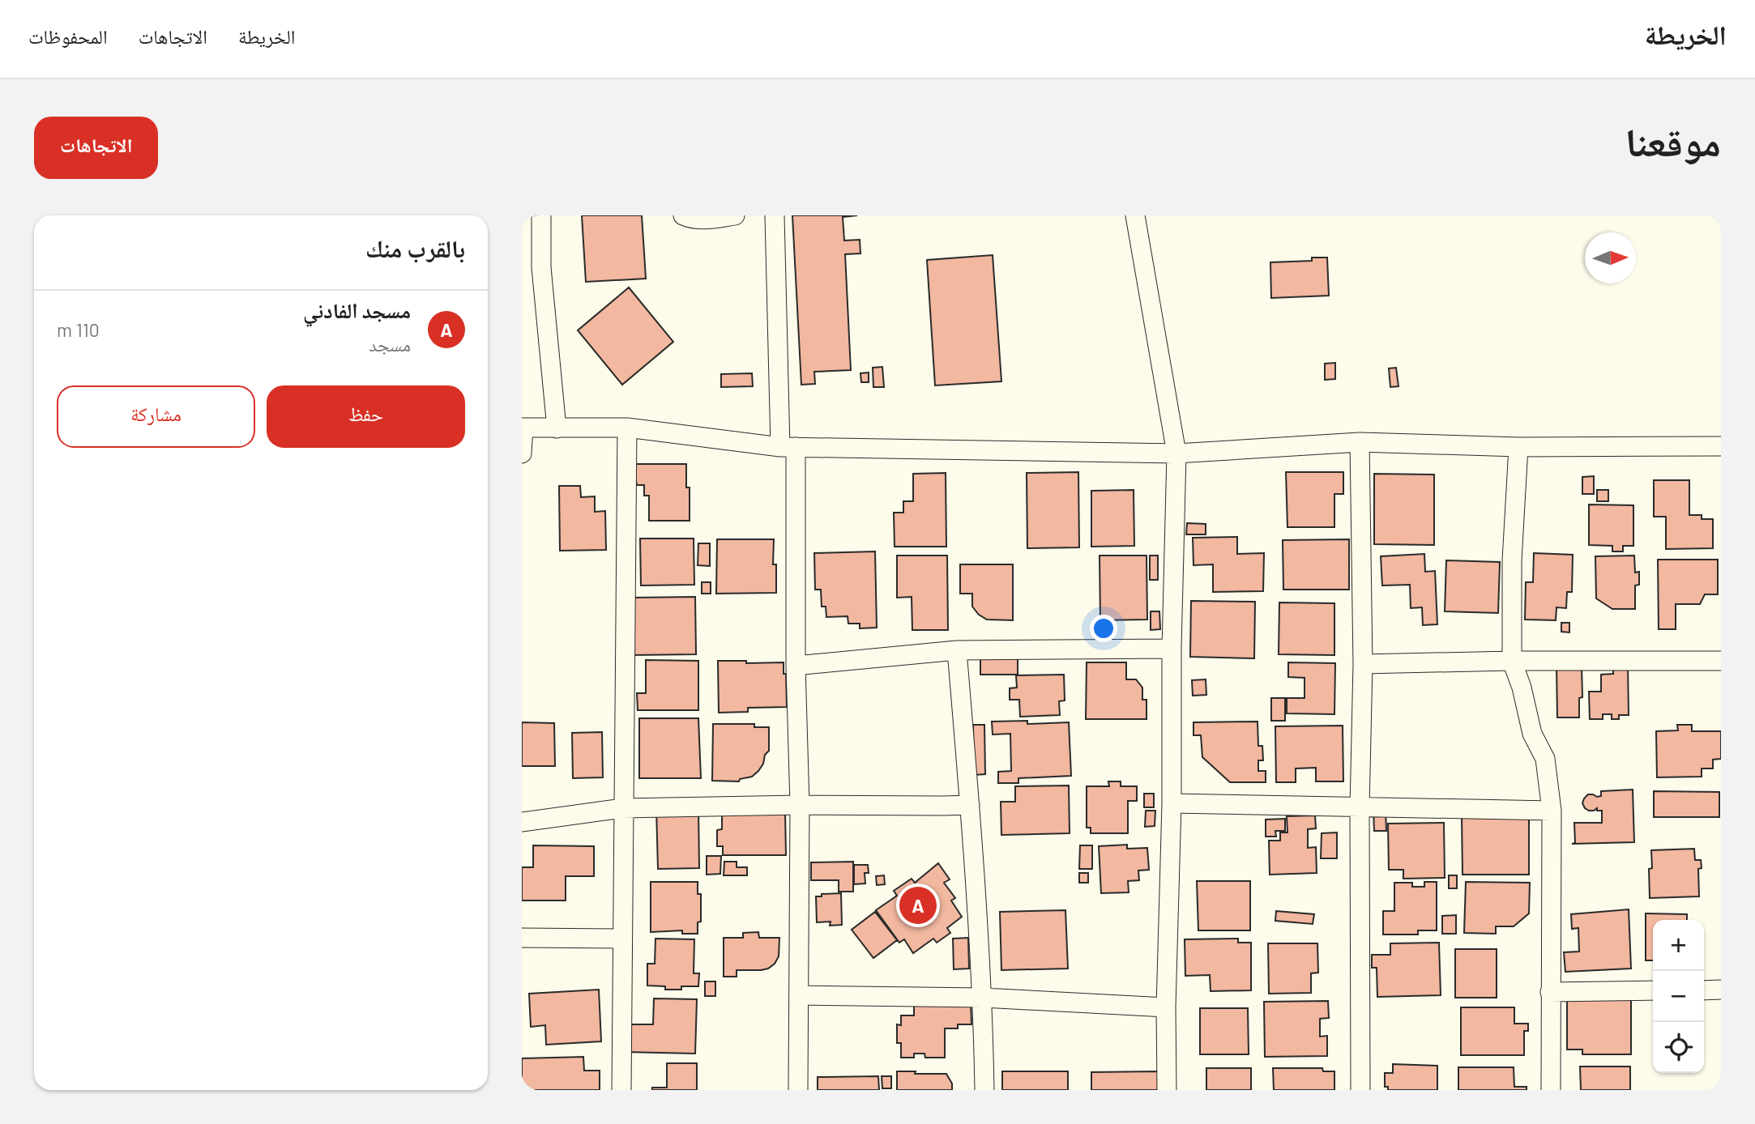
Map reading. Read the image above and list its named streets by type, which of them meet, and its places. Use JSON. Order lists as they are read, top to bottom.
{
  "north": "right",
  "page": {
    "header": "الخريطة",
    "nav": ["الخريطة", "الاتجاهات", "المحفوظات"],
    "title": "موقعنا",
    "buttons": [
      "الاتجاهات",
      ["حفظ", "مشاركة"]
    ],
    "heading": "بالقرب منك",
    "list": [
      {
        "mark": "A",
        "name": "مسجد الفادني",
        "note": "مسجد",
        "value": "110 m"
      }
    ],
    "pins": "A",
    "map_buttons": ["+", "−"]
  }
}
